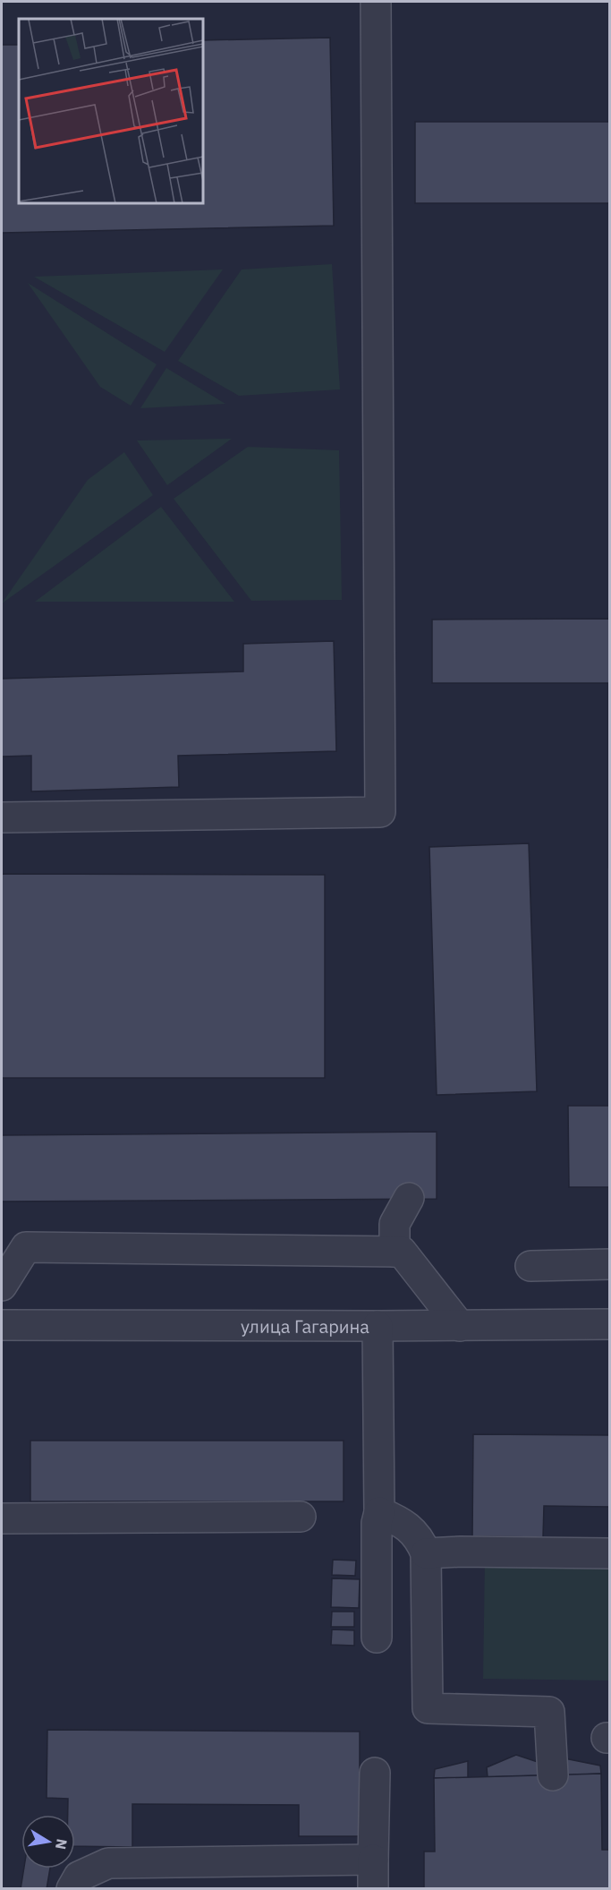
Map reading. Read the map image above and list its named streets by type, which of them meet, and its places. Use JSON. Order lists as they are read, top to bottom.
{
  "streets": {
    "street": ["улица Гагарина"]
  },
  "north": "right"
}
